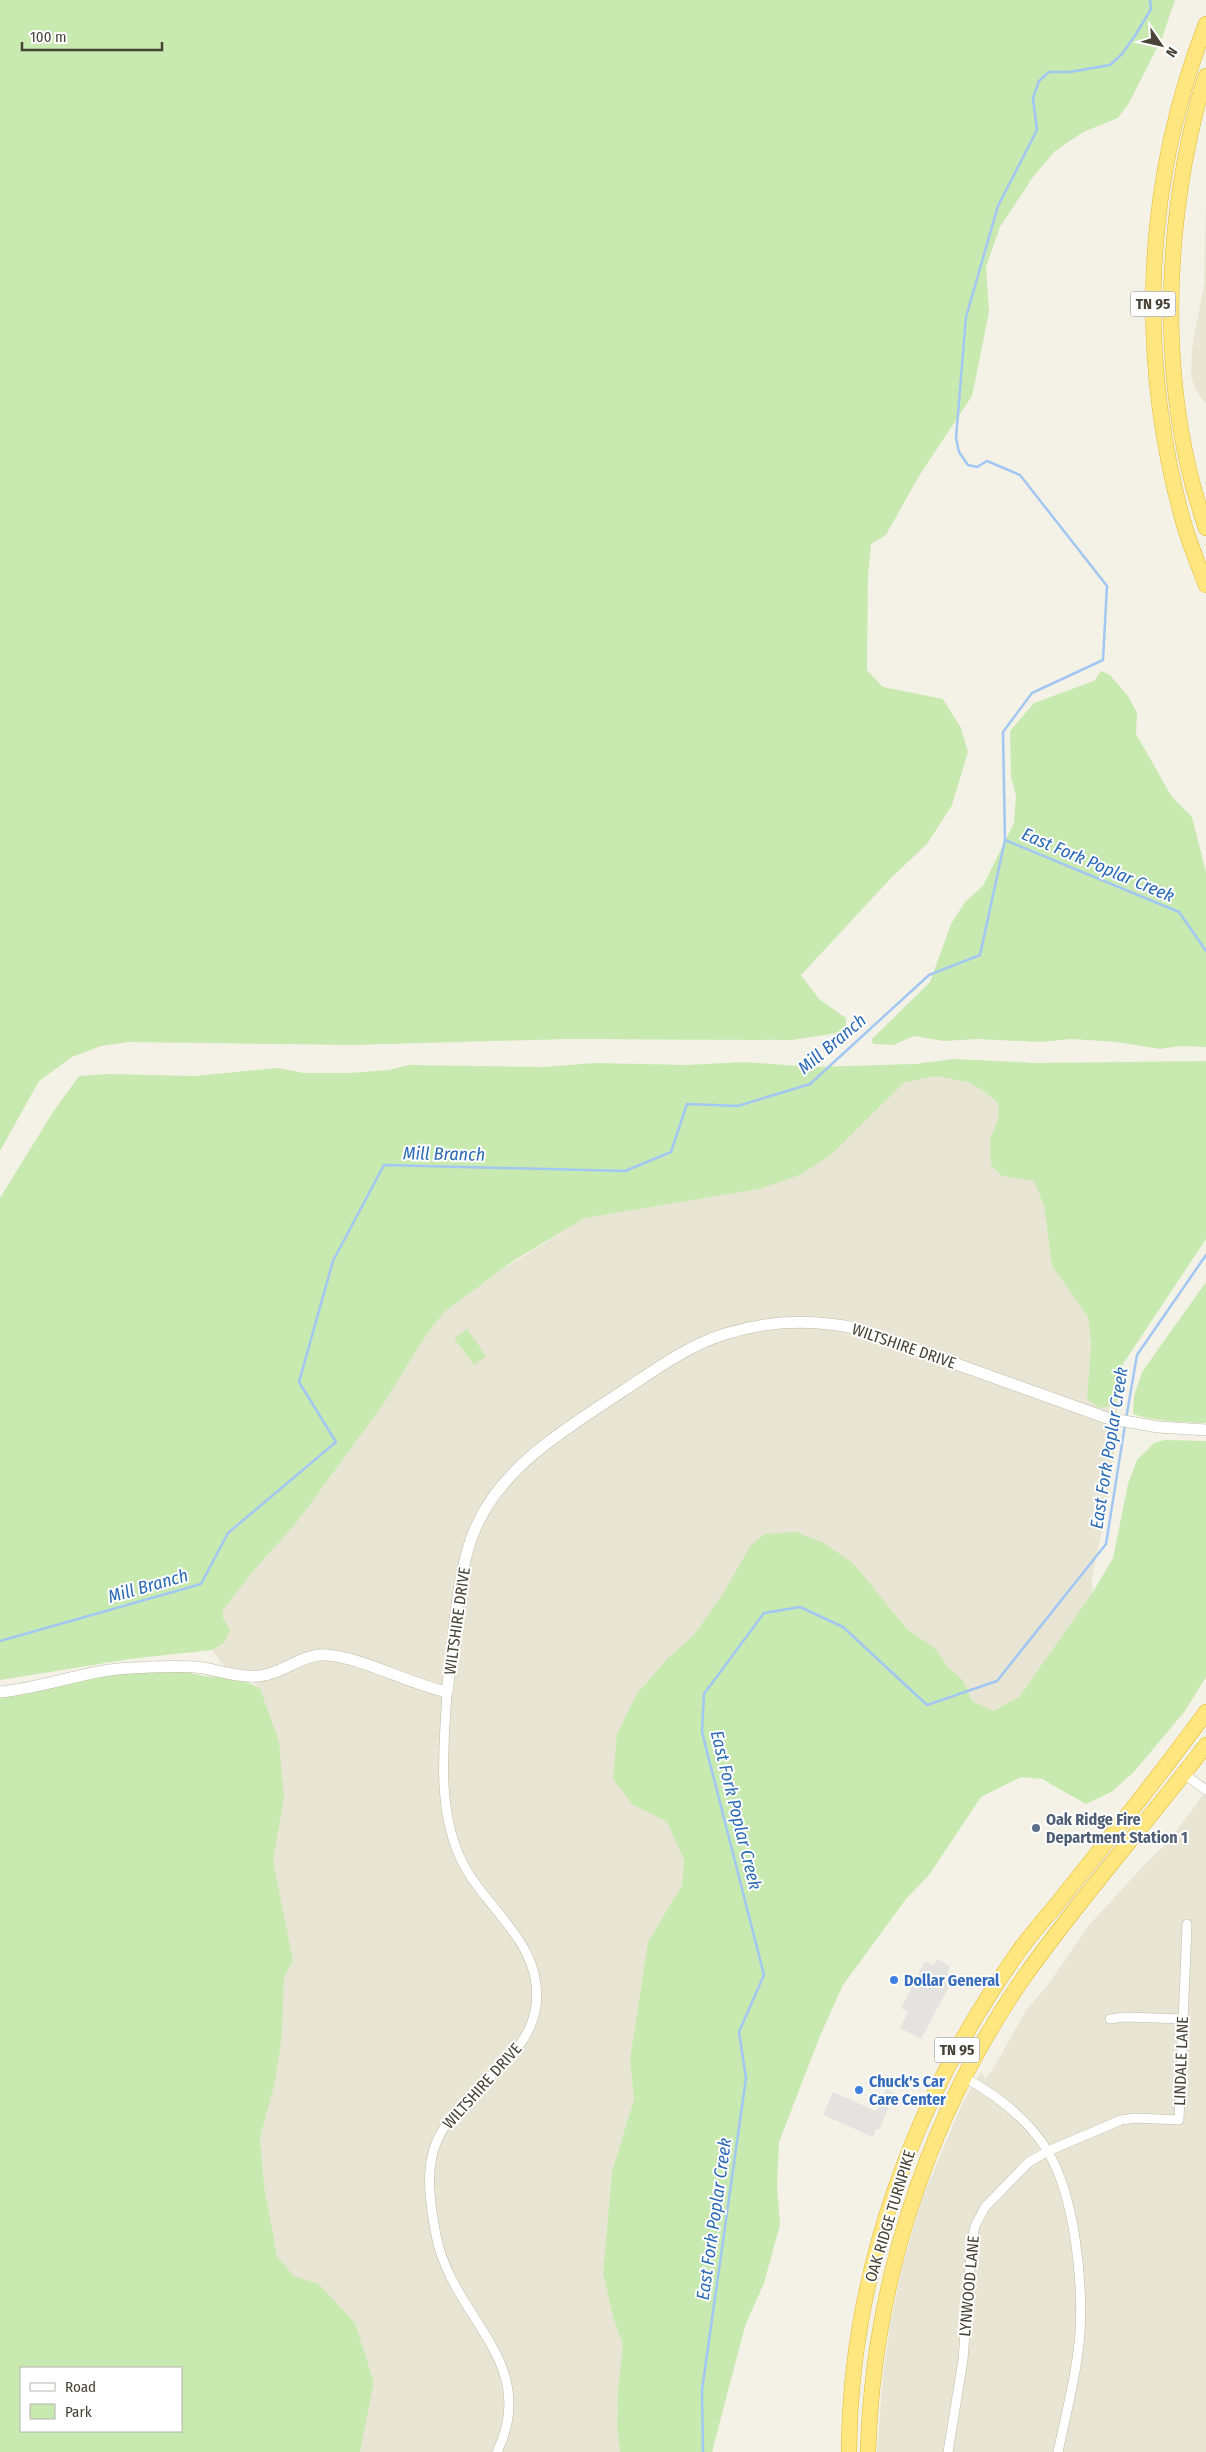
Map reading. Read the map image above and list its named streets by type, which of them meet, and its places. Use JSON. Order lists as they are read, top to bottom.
{
  "streets": {
    "highway": ["TN 95", "OAK RIDGE TURNPIKE"],
    "street": ["WILTSHIRE DRIVE", "LINDALE LANE", "LYNWOOD LANE"]
  },
  "crossings": [
    ["LINDALE LANE", "LYNWOOD LANE"]
  ],
  "water": ["East Fork Poplar Creek", "Mill Branch"],
  "places": ["Oak Ridge Fire Department Station 1", "Dollar General", "Chuck's Car Care Center"],
  "legend": ["Road", "Park"],
  "scale_bar": "100 m",
  "north": "bottom right"
}
